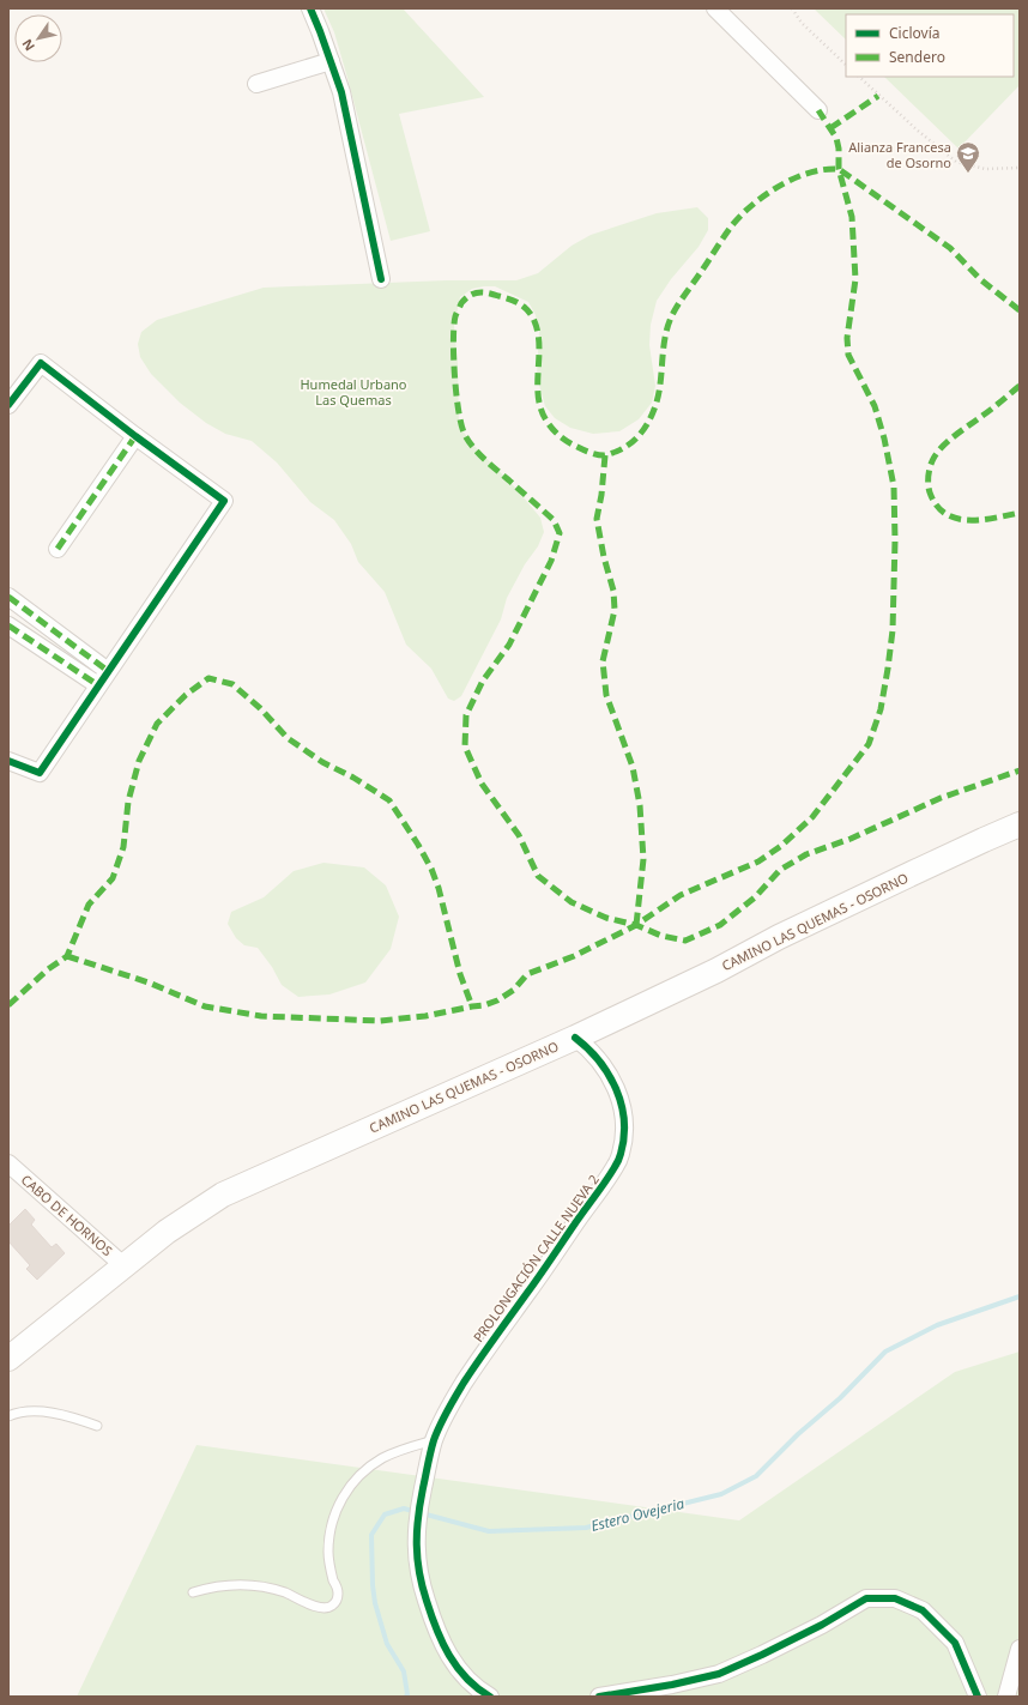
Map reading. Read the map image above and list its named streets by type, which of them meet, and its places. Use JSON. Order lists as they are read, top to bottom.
{
  "streets": {
    "main road": ["CAMINO LAS QUEMAS - OSORNO"],
    "street": ["CABO DE HORNOS", "PROLONGACIÓN CALLE NUEVA 2"]
  },
  "crossings": [
    ["CAMINO LAS QUEMAS - OSORNO", "CABO DE HORNOS"],
    ["CAMINO LAS QUEMAS - OSORNO", "PROLONGACIÓN CALLE NUEVA 2"]
  ],
  "water": ["Estero Ovejeria"],
  "parks": ["Humedal Urbano Las Quemas"],
  "places": {
    "school or university": ["Alianza Francesa de Osorno"]
  },
  "legend": ["Ciclovía", "Sendero"],
  "north": "bottom left"
}
